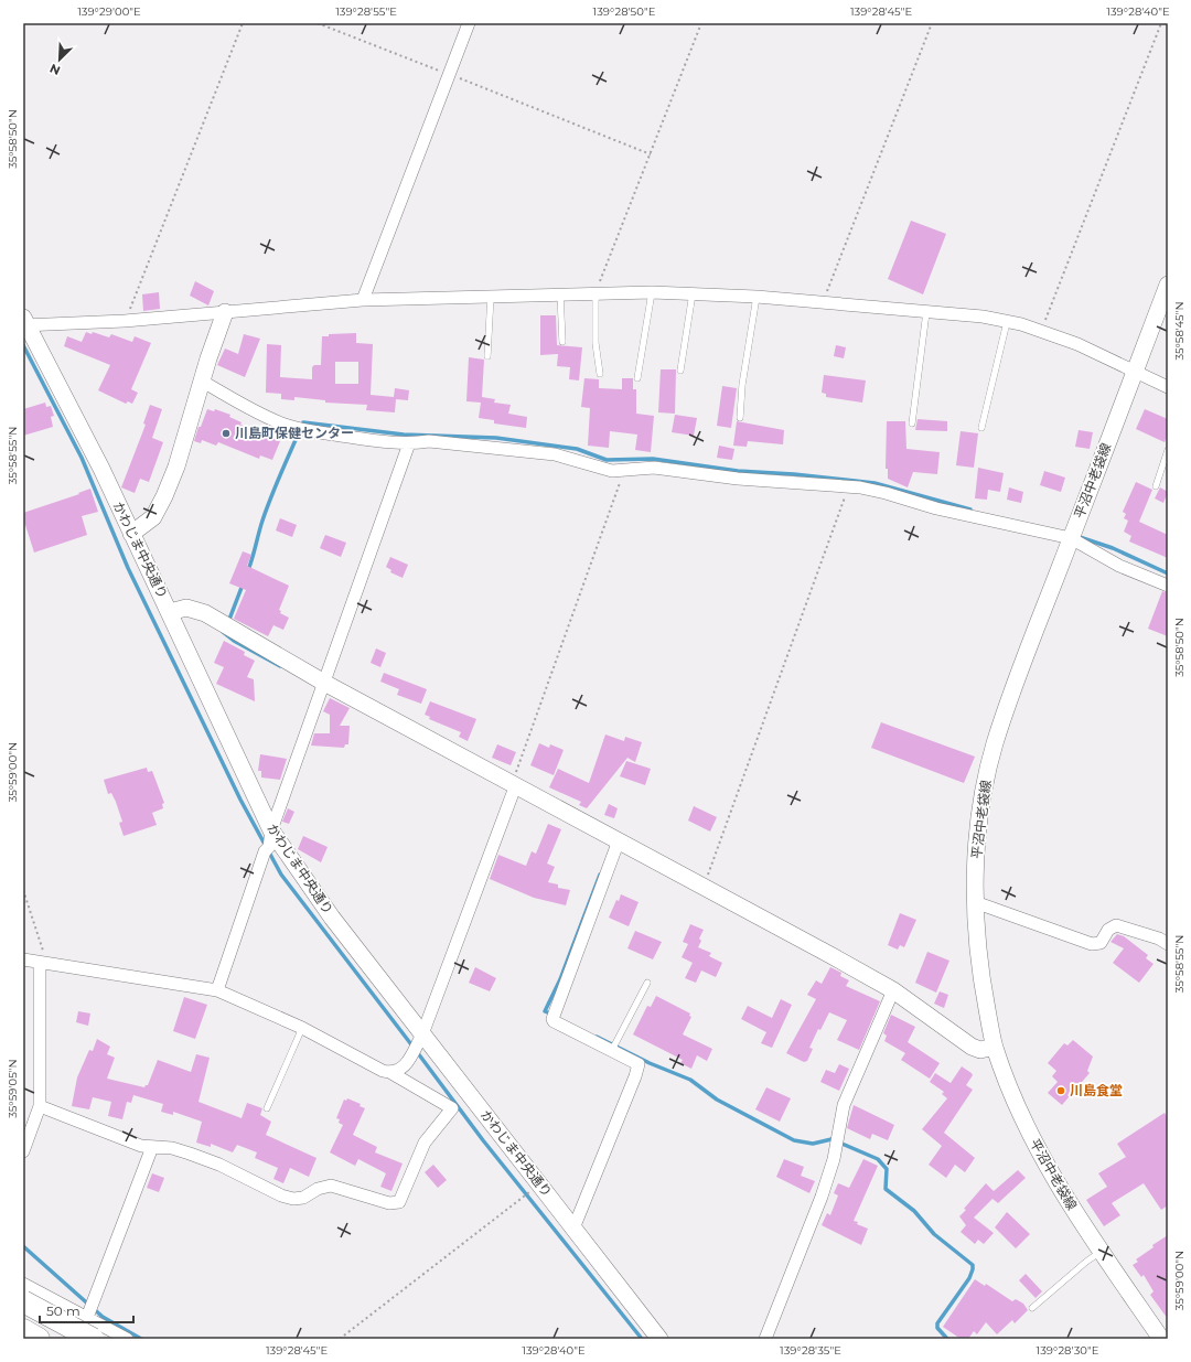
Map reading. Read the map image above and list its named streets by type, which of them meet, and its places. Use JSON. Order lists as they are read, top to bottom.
{
  "streets": {
    "street": ["平沼中老袋線", "かわじま中央通り"]
  },
  "places": ["川島町保健センター", "川島食堂"],
  "scale_bar": "50 m",
  "north": "bottom left",
  "coordinates": [
    "139°29'00\"E",
    "139°28'55\"E",
    "139°28'50\"E",
    "139°28'45\"E",
    "139°28'40\"E",
    "35°58'50\"N",
    "35°58'45\"N",
    "35°58'55\"N",
    "35°59'00\"N",
    "35°59'05\"N",
    "139°28'35\"E",
    "139°28'30\"E"
  ]
}
